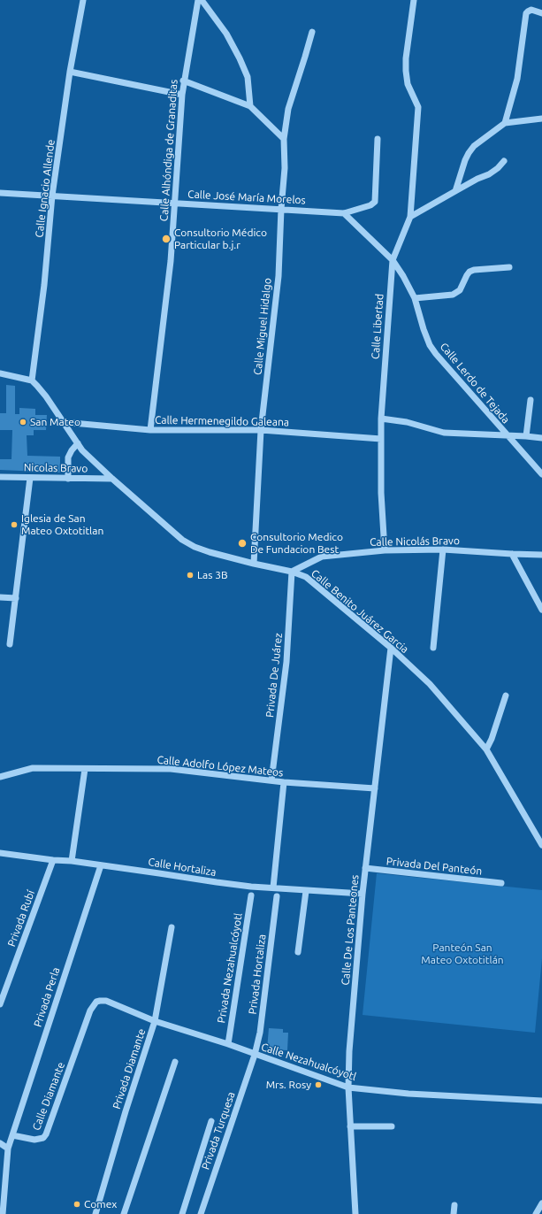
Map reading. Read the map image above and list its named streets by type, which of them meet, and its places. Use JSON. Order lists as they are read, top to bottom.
{
  "streets": {
    "street": [
      "Calle Alhóndiga de Granaditas",
      "Calle Ignacio Allende",
      "Calle José María Morelos",
      "Calle Miguel Hidalgo",
      "Calle Libertad",
      "Calle Lerdo de Tejada",
      "Calle Hermenegildo Galeana",
      "Nicolas Bravo",
      "Calle Nicolás Bravo",
      "Calle Benito Juárez Garcia",
      "Privada De Juárez",
      "Calle Adolfo López Mateos",
      "Privada Del Panteón",
      "Calle Hortaliza",
      "Privada Rubí",
      "Calle De Los Panteones",
      "Privada Nezahualcóyotl",
      "Privada Hortaliza",
      "Privada Perla",
      "Calle Nezahualcóyotl",
      "Privada Diamante",
      "Calle Diamante",
      "Privada Turquesa"
    ]
  },
  "crossings": [
    ["Calle Alhóndiga de Granaditas", "Calle José María Morelos"],
    ["Calle Alhóndiga de Granaditas", "Calle Hermenegildo Galeana"],
    ["Calle Ignacio Allende", "Calle José María Morelos"],
    ["Calle Ignacio Allende", "Calle Benito Juárez Garcia"],
    ["Calle José María Morelos", "Calle Miguel Hidalgo"],
    ["Calle José María Morelos", "Calle Lerdo de Tejada"],
    ["Calle Miguel Hidalgo", "Calle Hermenegildo Galeana"],
    ["Calle Miguel Hidalgo", "Calle Benito Juárez Garcia"],
    ["Calle Libertad", "Calle Lerdo de Tejada"],
    ["Calle Libertad", "Calle Hermenegildo Galeana"],
    ["Calle Libertad", "Calle Nicolás Bravo"],
    ["Calle Hermenegildo Galeana", "Calle Benito Juárez Garcia"],
    ["Nicolas Bravo", "Calle Benito Juárez Garcia"],
    ["Calle Nicolás Bravo", "Calle Benito Juárez Garcia"],
    ["Calle Nicolás Bravo", "Privada De Juárez"],
    ["Calle Benito Juárez Garcia", "Privada De Juárez"],
    ["Calle Benito Juárez Garcia", "Calle De Los Panteones"],
    ["Privada De Juárez", "Calle Adolfo López Mateos"],
    ["Calle Adolfo López Mateos", "Calle De Los Panteones"],
    ["Privada Del Panteón", "Calle De Los Panteones"],
    ["Calle Hortaliza", "Privada Rubí"],
    ["Calle Hortaliza", "Calle De Los Panteones"],
    ["Calle Hortaliza", "Privada Perla"],
    ["Calle De Los Panteones", "Calle Nezahualcóyotl"],
    ["Privada Nezahualcóyotl", "Calle Nezahualcóyotl"],
    ["Privada Hortaliza", "Calle Nezahualcóyotl"],
    ["Privada Hortaliza", "Privada Turquesa"],
    ["Privada Perla", "Calle Diamante"],
    ["Calle Nezahualcóyotl", "Privada Diamante"],
    ["Calle Nezahualcóyotl", "Calle Diamante"],
    ["Calle Nezahualcóyotl", "Privada Turquesa"]
  ],
  "parks": ["Panteón San Mateo Oxtotitlán"],
  "places": [
    "Consultorio Médico Particular b.j.r",
    "San Mateo",
    "Iglesia de San Mateo Oxtotitlan",
    "Consultorio Medico De Fundacion Best",
    "Las 3B",
    "Mrs. Rosy",
    "Comex"
  ]
}
